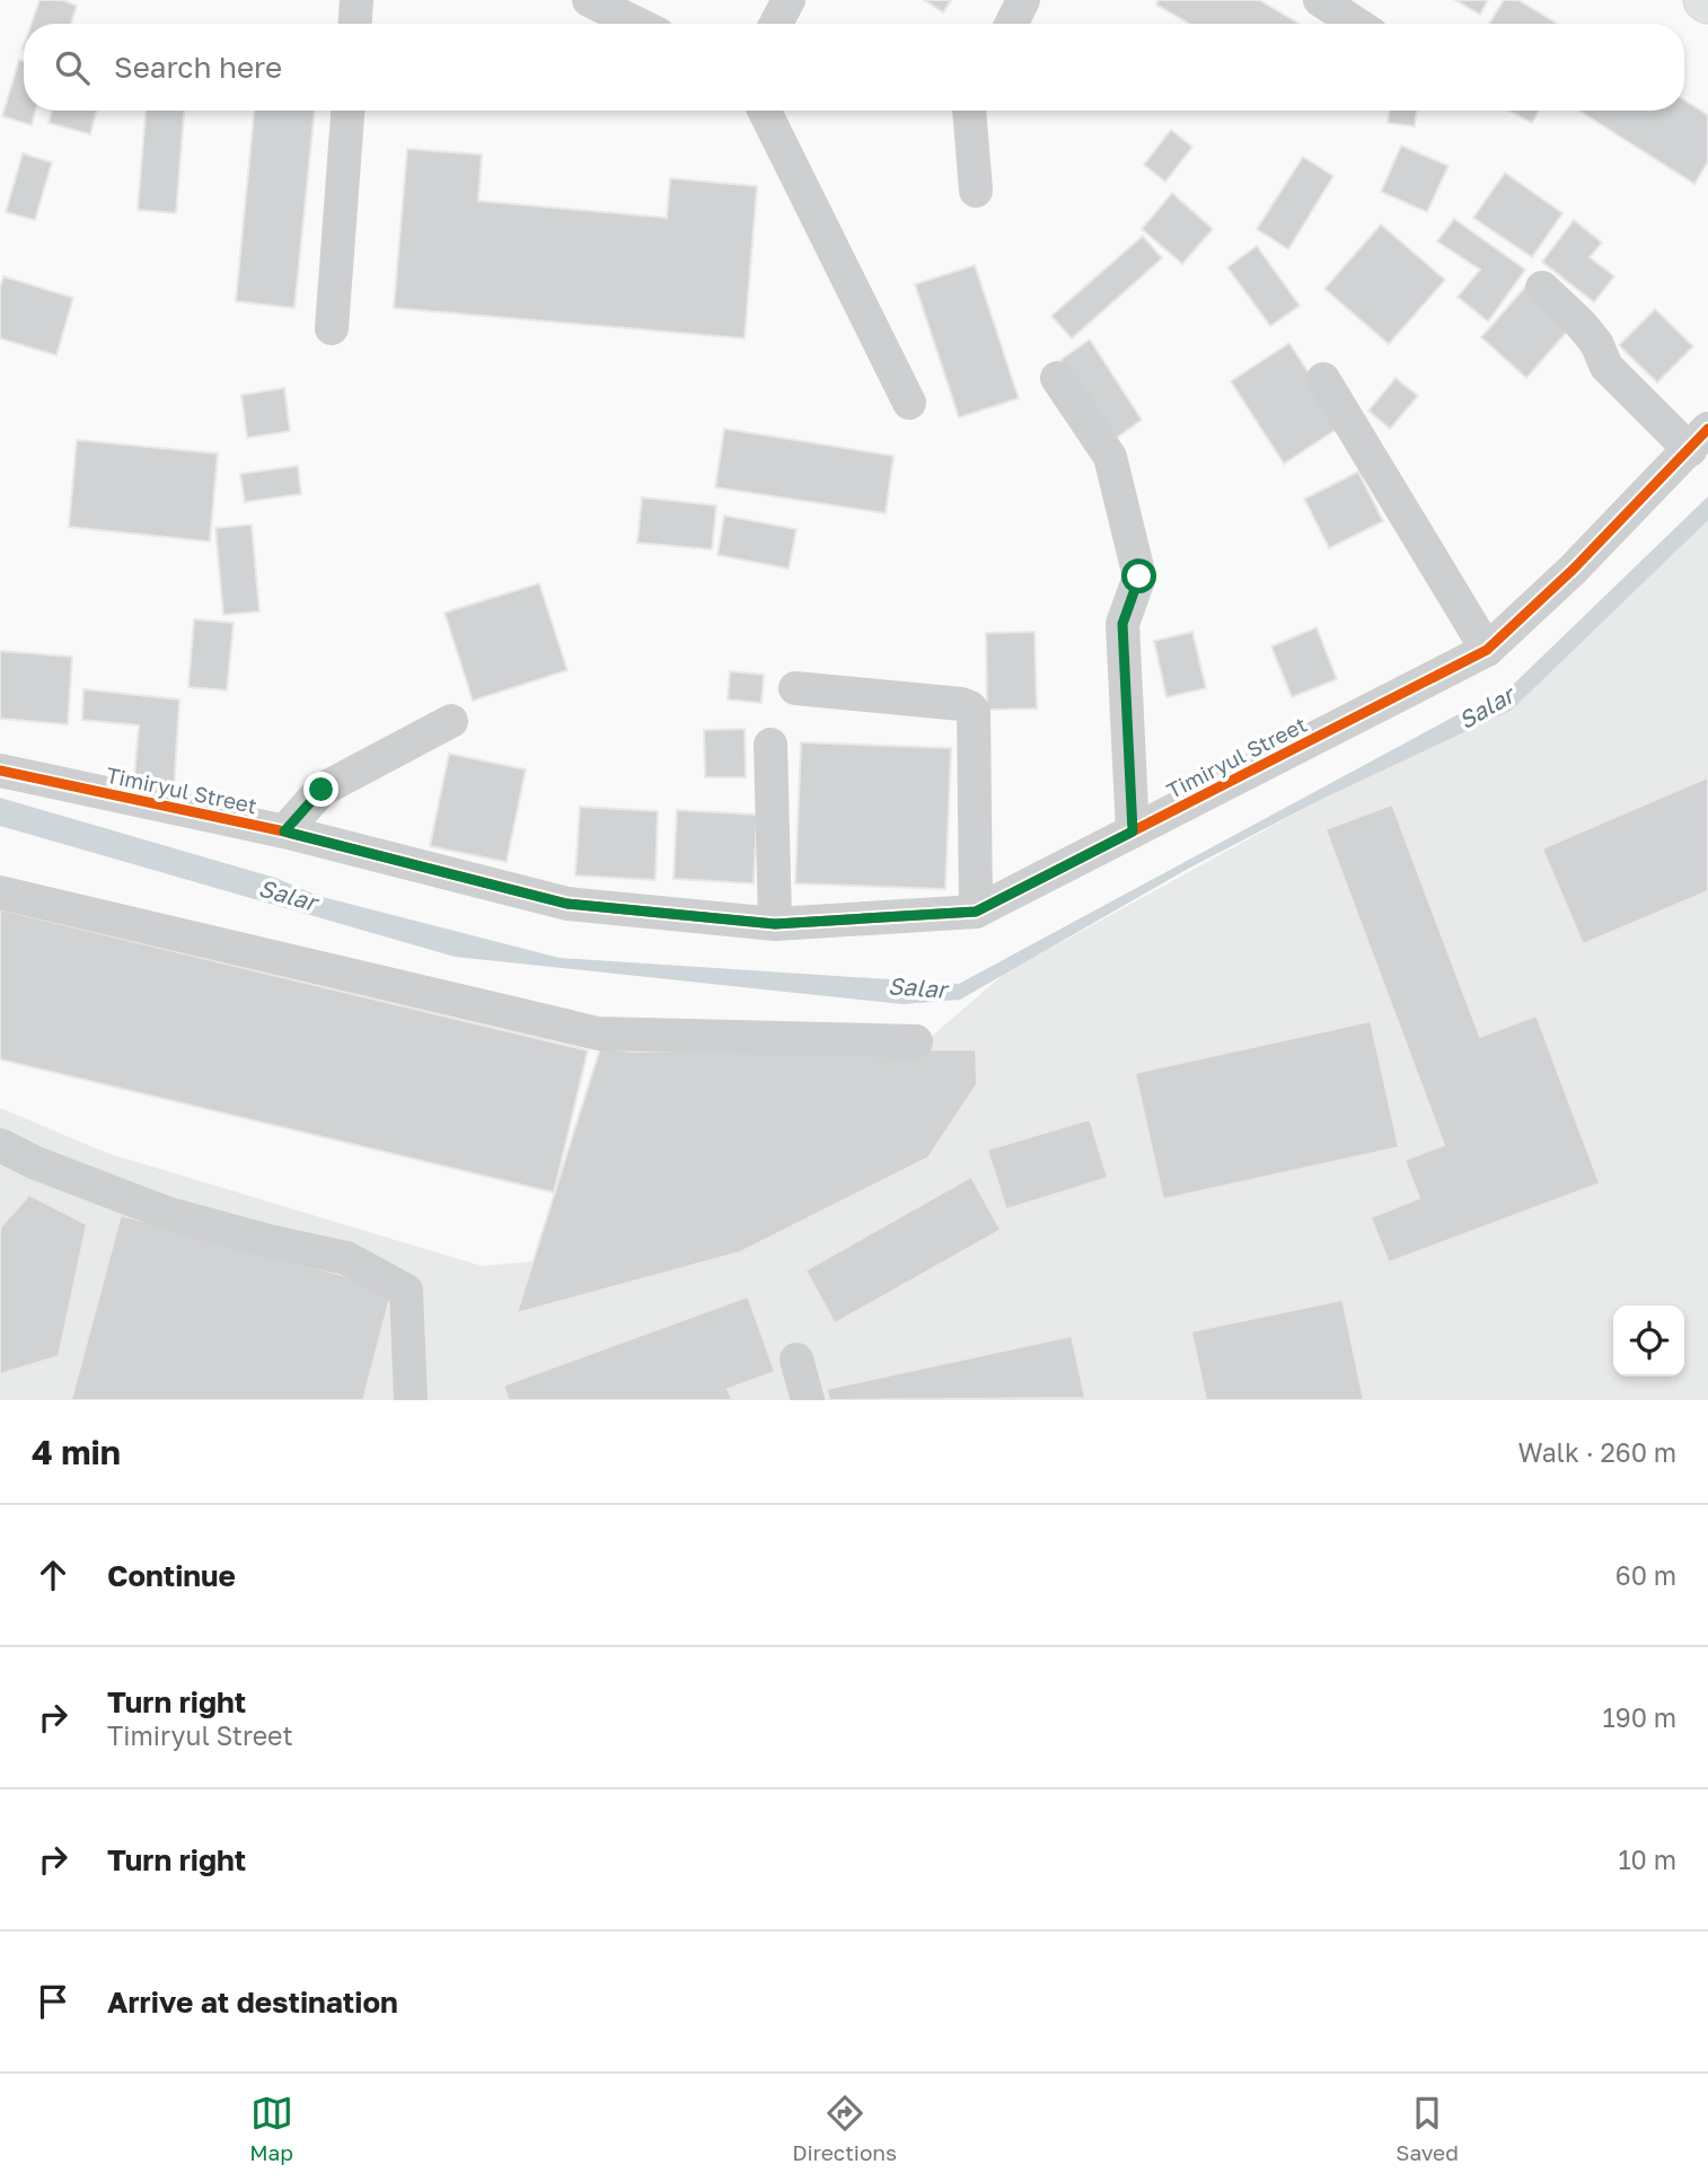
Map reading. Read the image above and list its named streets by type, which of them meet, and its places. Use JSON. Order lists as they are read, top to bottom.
{
  "streets": {
    "street": ["Timiryul Street"]
  },
  "water": ["Salar"],
  "page": {
    "search": "Search here",
    "heading": ["4 min", "Walk · 260 m"],
    "list": [
      ["Continue", "60 m"],
      ["Turn right", "Timiryul Street", "190 m"],
      ["Turn right", "10 m"],
      "Arrive at destination"
    ],
    "nav": ["Map", "Directions", "Saved"]
  }
}
